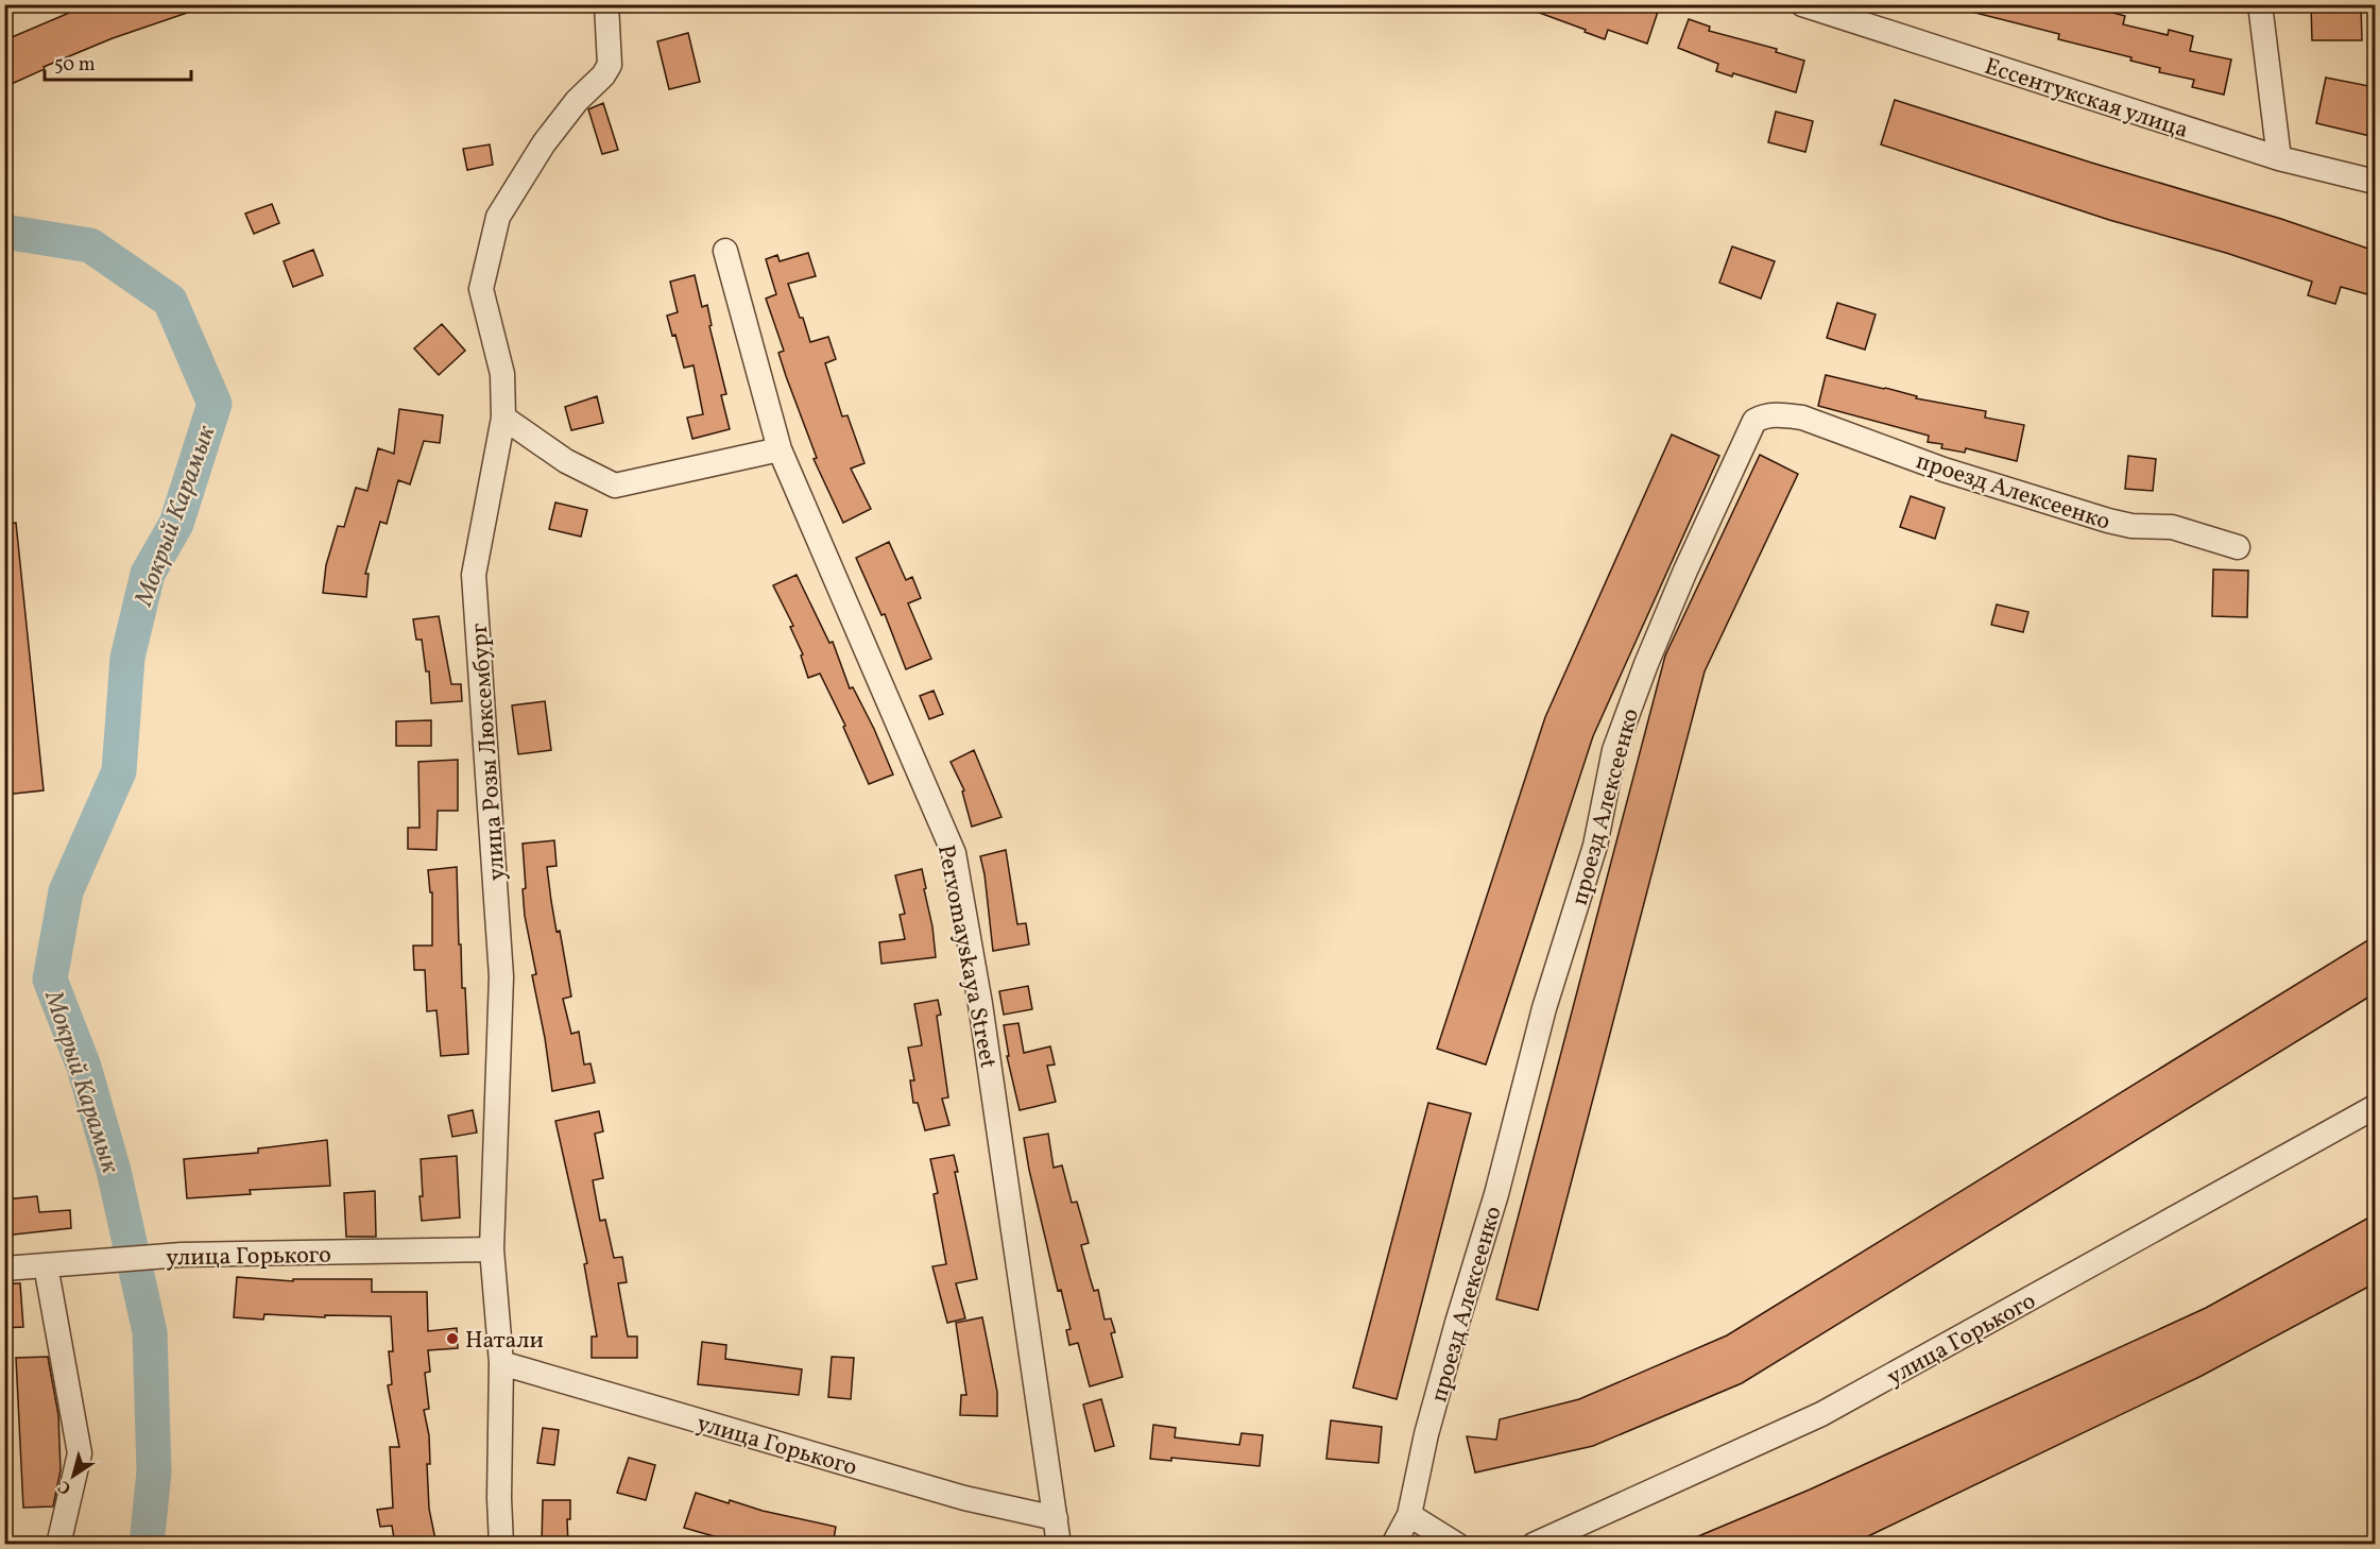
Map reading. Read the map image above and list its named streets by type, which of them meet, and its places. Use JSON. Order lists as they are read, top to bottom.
{
  "streets": {
    "street": [
      "Ессентукская улица",
      "проезд Алексеенко",
      "улица Розы Люксембург",
      "Pervomayskaya Street",
      "улица Горького"
    ]
  },
  "crossings": [
    ["улица Розы Люксембург", "улица Горького"],
    ["Pervomayskaya Street", "улица Горького"]
  ],
  "water": ["Мокрый Карамык"],
  "places": ["Натали"],
  "scale_bar": "50 m",
  "north": "bottom left"
}
